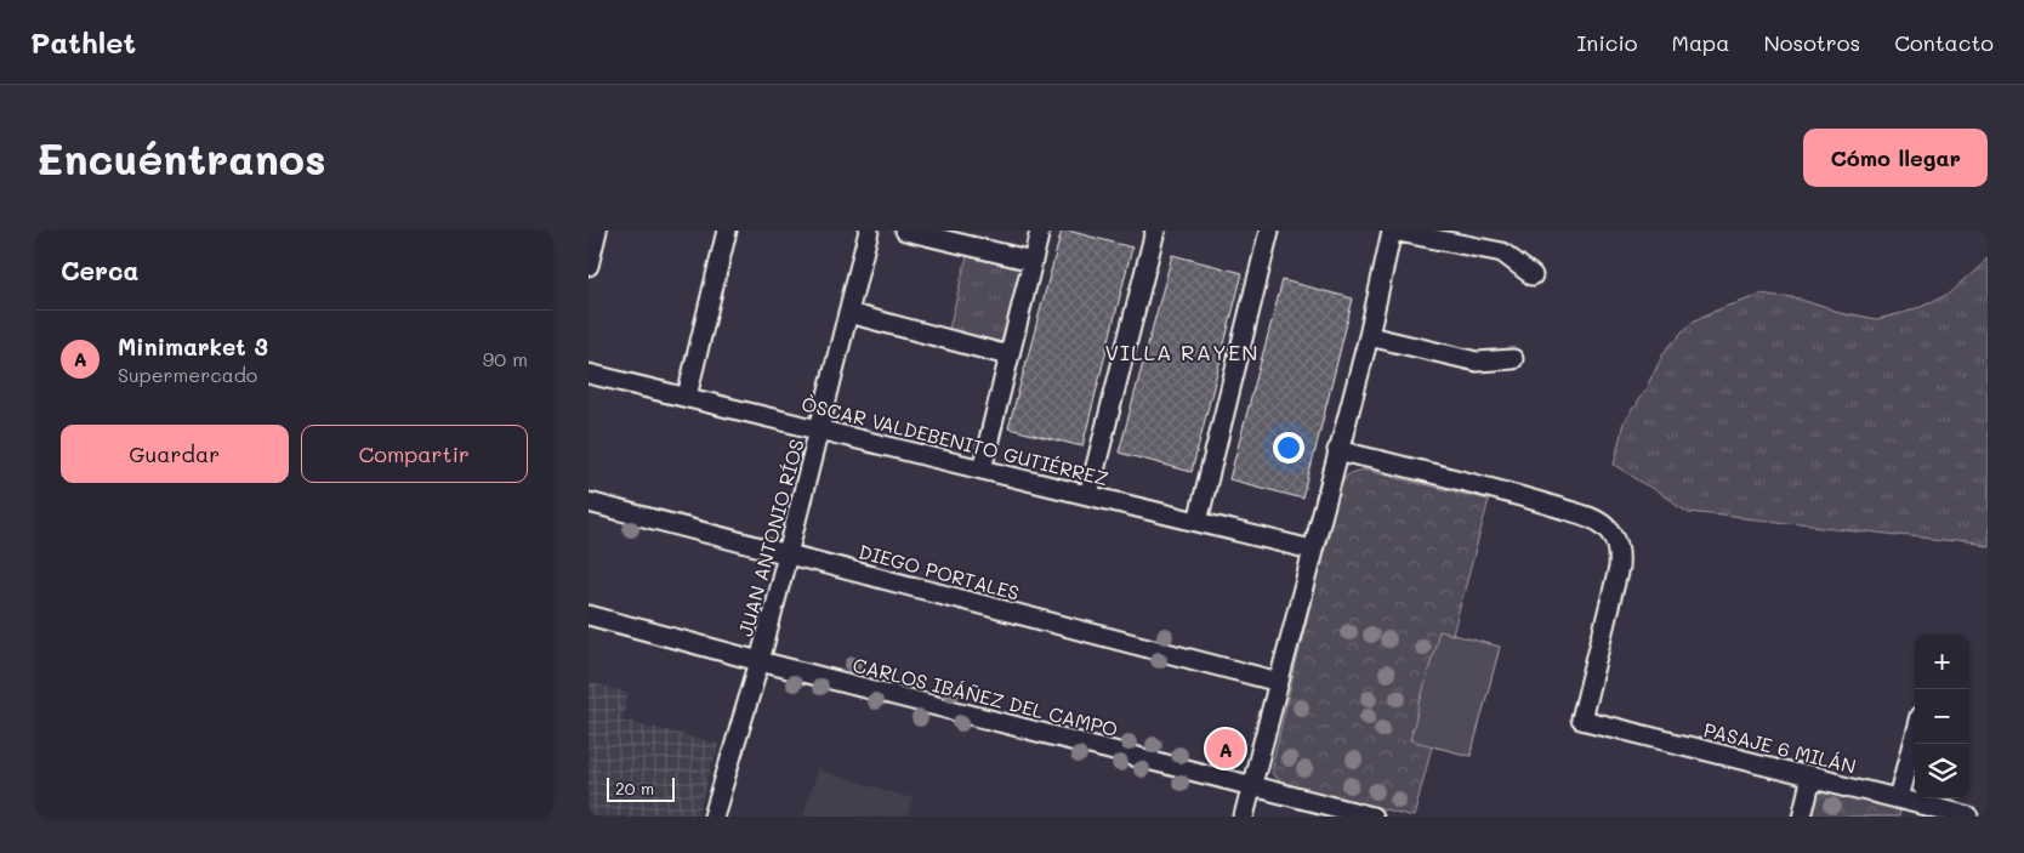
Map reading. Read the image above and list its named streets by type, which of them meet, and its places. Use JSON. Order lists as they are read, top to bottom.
{
  "streets": {
    "street": [
      "ÒSCAR VALDEBENITO GUTIÉRREZ",
      "JUAN ANTONIO RÍOS",
      "DIEGO PORTALES",
      "CARLOS IBÁÑEZ DEL CAMPO",
      "PASAJE 6 MILÁN"
    ]
  },
  "crossings": [
    ["ÒSCAR VALDEBENITO GUTIÉRREZ", "JUAN ANTONIO RÍOS"],
    ["JUAN ANTONIO RÍOS", "DIEGO PORTALES"],
    ["JUAN ANTONIO RÍOS", "CARLOS IBÁÑEZ DEL CAMPO"]
  ],
  "districts": ["VILLA RAYEN"],
  "scale_bar": "20 m",
  "page": {
    "header": "Pathlet",
    "nav": [
      "Inicio",
      "Mapa",
      "Nosotros",
      "Contacto"
    ],
    "buttons": [
      "Cómo llegar",
      ["Guardar", "Compartir"]
    ],
    "title": "Encuéntranos",
    "heading": "Cerca",
    "list": [
      {
        "mark": "A",
        "name": "Minimarket 3",
        "note": "Supermercado",
        "value": "90 m"
      }
    ],
    "map_buttons": ["+", "−"],
    "pins": "A",
    "scale": "20 m"
  }
}
